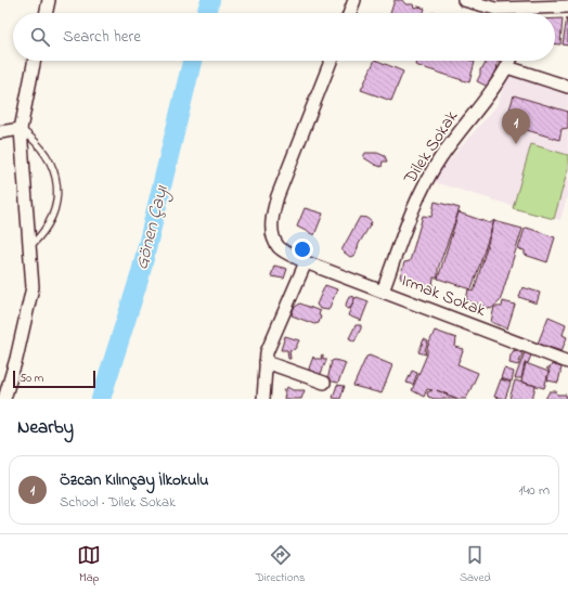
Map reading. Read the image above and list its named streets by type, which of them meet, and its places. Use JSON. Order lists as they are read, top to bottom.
{
  "streets": {
    "street": ["Dilek Sokak", "Irmak Sokak"]
  },
  "crossings": [
    ["Dilek Sokak", "Irmak Sokak"]
  ],
  "water": ["Gönen Çayı"],
  "scale_bar": "50 m",
  "page": {
    "search": "Search here",
    "pins": "1",
    "scale": "50 m",
    "heading": "Nearby",
    "list": [
      {
        "mark": "1",
        "name": "Özcan Kılınçay İlkokulu",
        "note": "School · Dilek Sokak",
        "value": "140 m"
      }
    ],
    "nav": ["Map", "Directions", "Saved"]
  }
}
